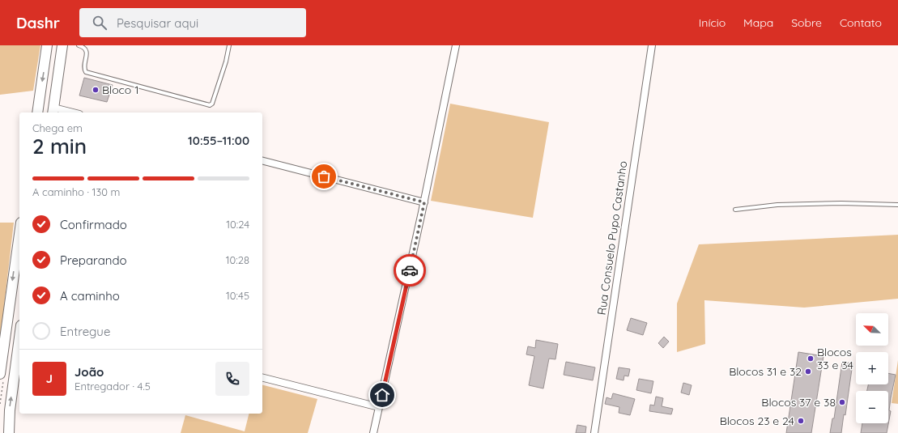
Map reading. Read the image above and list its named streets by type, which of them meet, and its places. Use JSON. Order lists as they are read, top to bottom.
{
  "streets": {
    "street": ["Rua Consuelo Pupo Castanho"]
  },
  "places": [
    "Bloco 1",
    "Blocos 33 e 34",
    "Blocos 31 e 32",
    "Blocos 37 e 38",
    "Blocos 23 e 24"
  ],
  "north": "top left",
  "page": {
    "header": "Dashr",
    "search": "Pesquisar aqui",
    "nav": [
      "Início",
      "Mapa",
      "Sobre",
      "Contato"
    ],
    "heading": ["2 min", "Chega em", "10:55–11:00"],
    "panel": ["João", "Entregador · 4.5"],
    "bar": "A caminho · 130 m",
    "list": [
      ["Confirmado", "10:24"],
      ["Preparando", "10:28"],
      ["A caminho", "10:45"],
      "Entregue"
    ],
    "map_buttons": ["+", "−"],
    "round": "J"
  }
}
